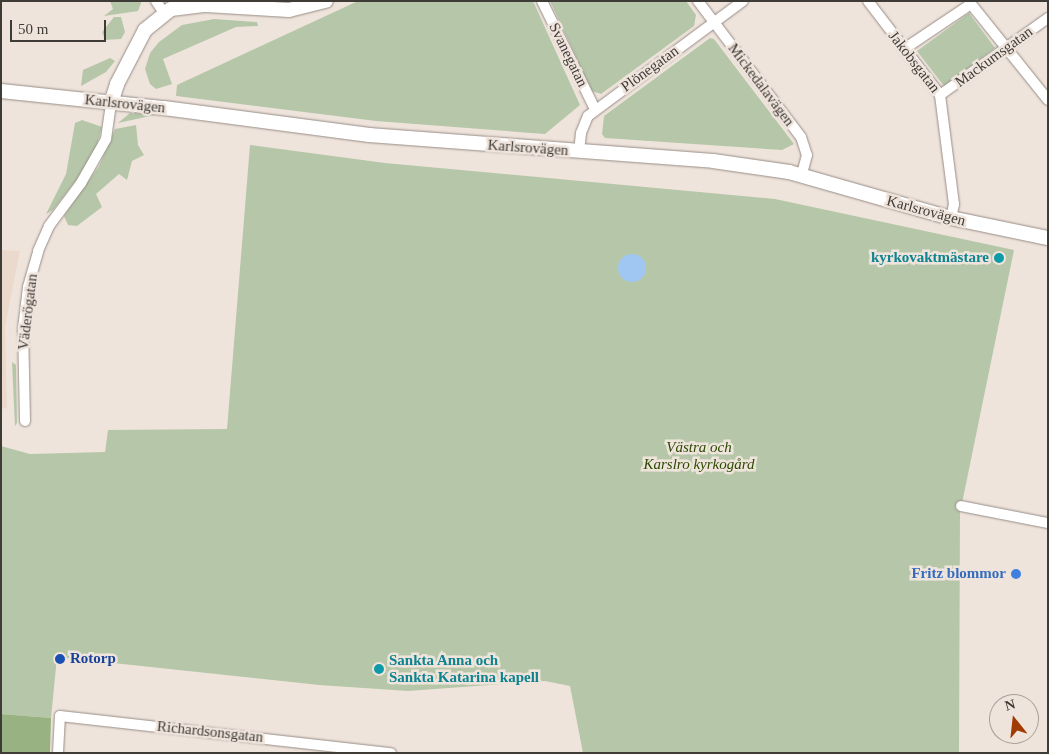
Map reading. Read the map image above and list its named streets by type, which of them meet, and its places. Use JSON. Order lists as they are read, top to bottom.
{
  "streets": {
    "street": [
      "Svanegatan",
      "Mackumsgatan",
      "Jakobsgatan",
      "Plönegatan",
      "Mickedalavägen",
      "Karlsrovägen",
      "Väderögatan",
      "Richardsonsgatan"
    ]
  },
  "crossings": [
    ["Svanegatan", "Plönegatan"],
    ["Mackumsgatan", "Jakobsgatan"],
    ["Jakobsgatan", "Karlsrovägen"],
    ["Plönegatan", "Mickedalavägen"],
    ["Plönegatan", "Karlsrovägen"],
    ["Mickedalavägen", "Karlsrovägen"],
    ["Karlsrovägen", "Väderögatan"]
  ],
  "parks": ["Västra och Karslro kyrkogård"],
  "places": [
    "kyrkovaktmästare",
    "Fritz blommor",
    "Rotorp",
    "Sankta Anna och Sankta Katarina kapell"
  ],
  "scale_bar": "50 m",
  "north": "top"
}
